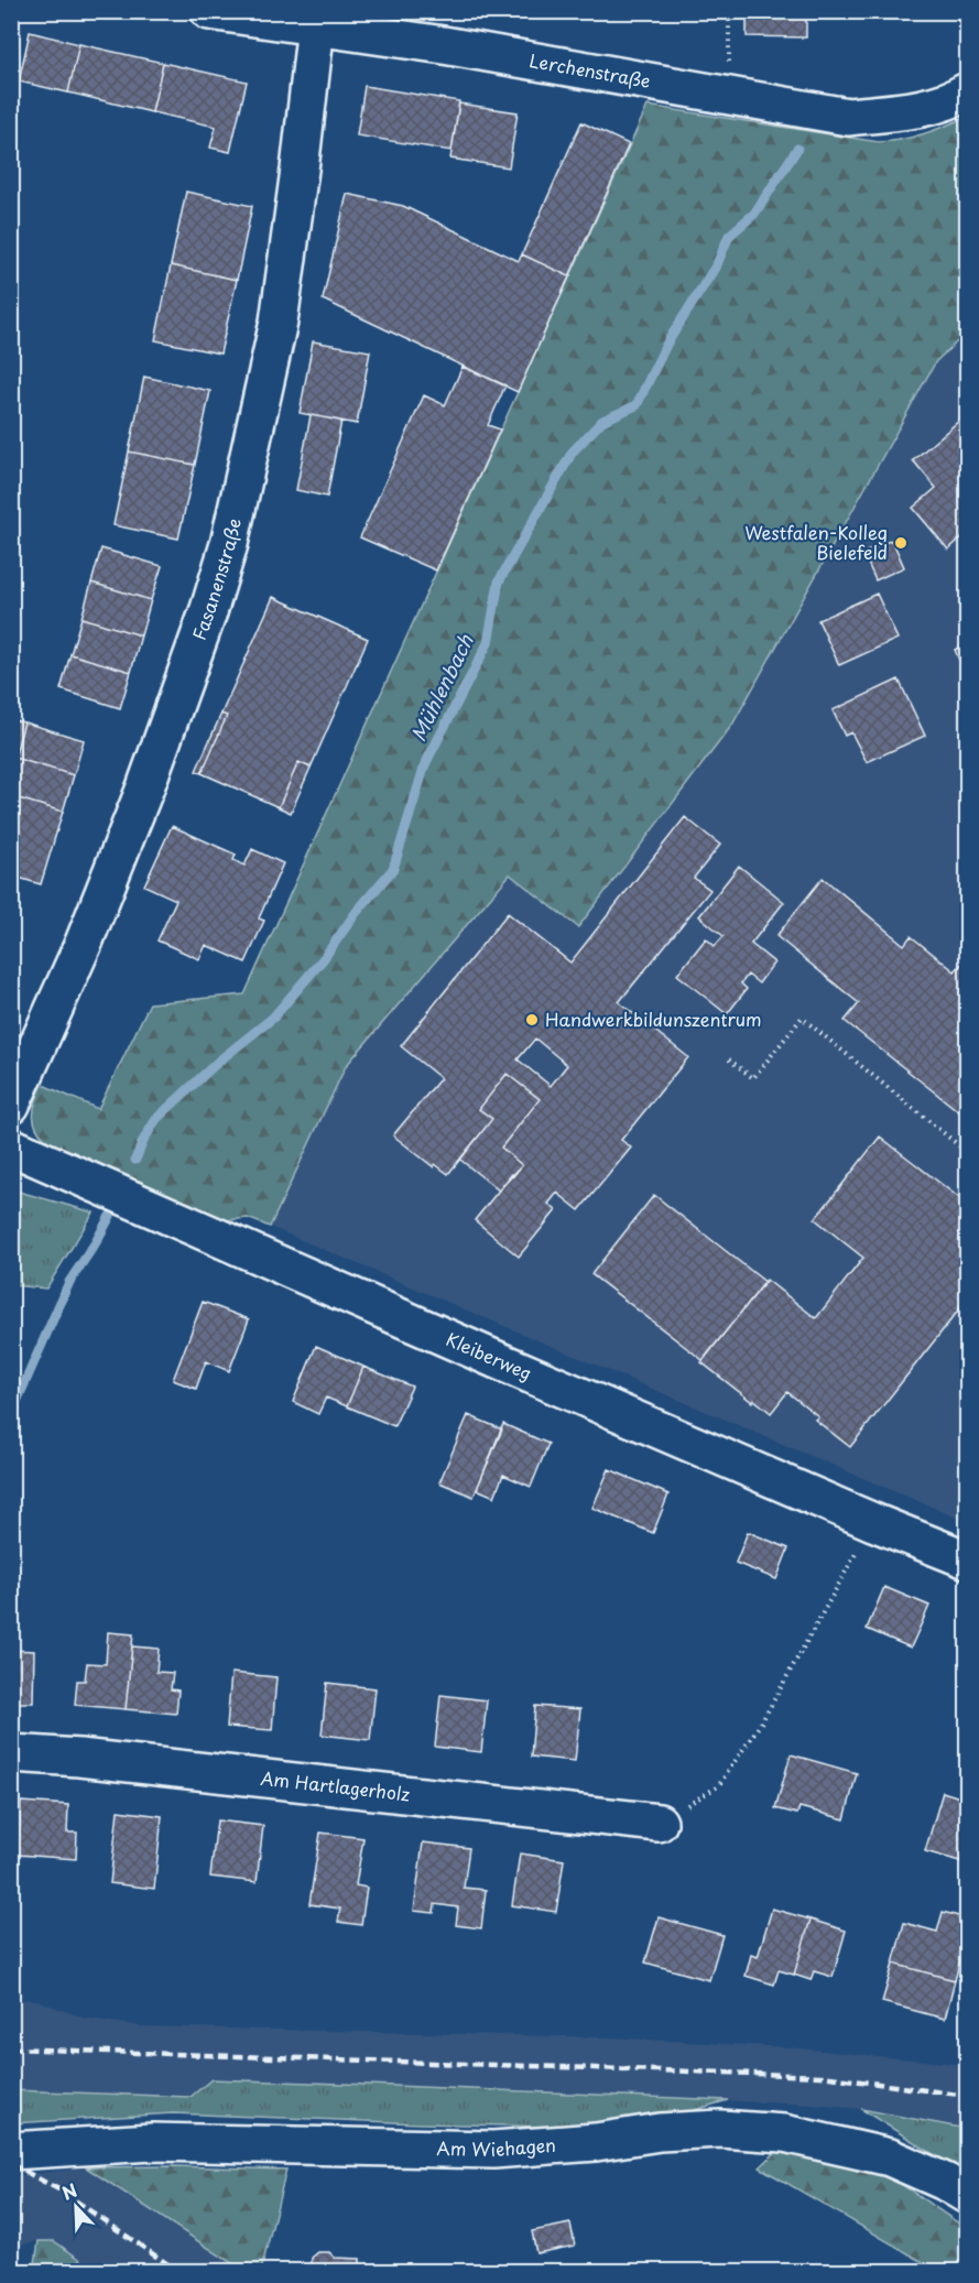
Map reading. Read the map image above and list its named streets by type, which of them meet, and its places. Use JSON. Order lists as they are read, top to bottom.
{
  "streets": {
    "street": [
      "Lerchenstraße",
      "Fasanenstraße",
      "Kleiberweg",
      "Am Hartlagerholz",
      "Am Wiehagen"
    ]
  },
  "crossings": [
    ["Lerchenstraße", "Fasanenstraße"]
  ],
  "water": ["Mühlenbach"],
  "places": ["Westfalen-Kolleg Bielefeld", "Handwerkbildunszentrum"],
  "north": "top left"
}
